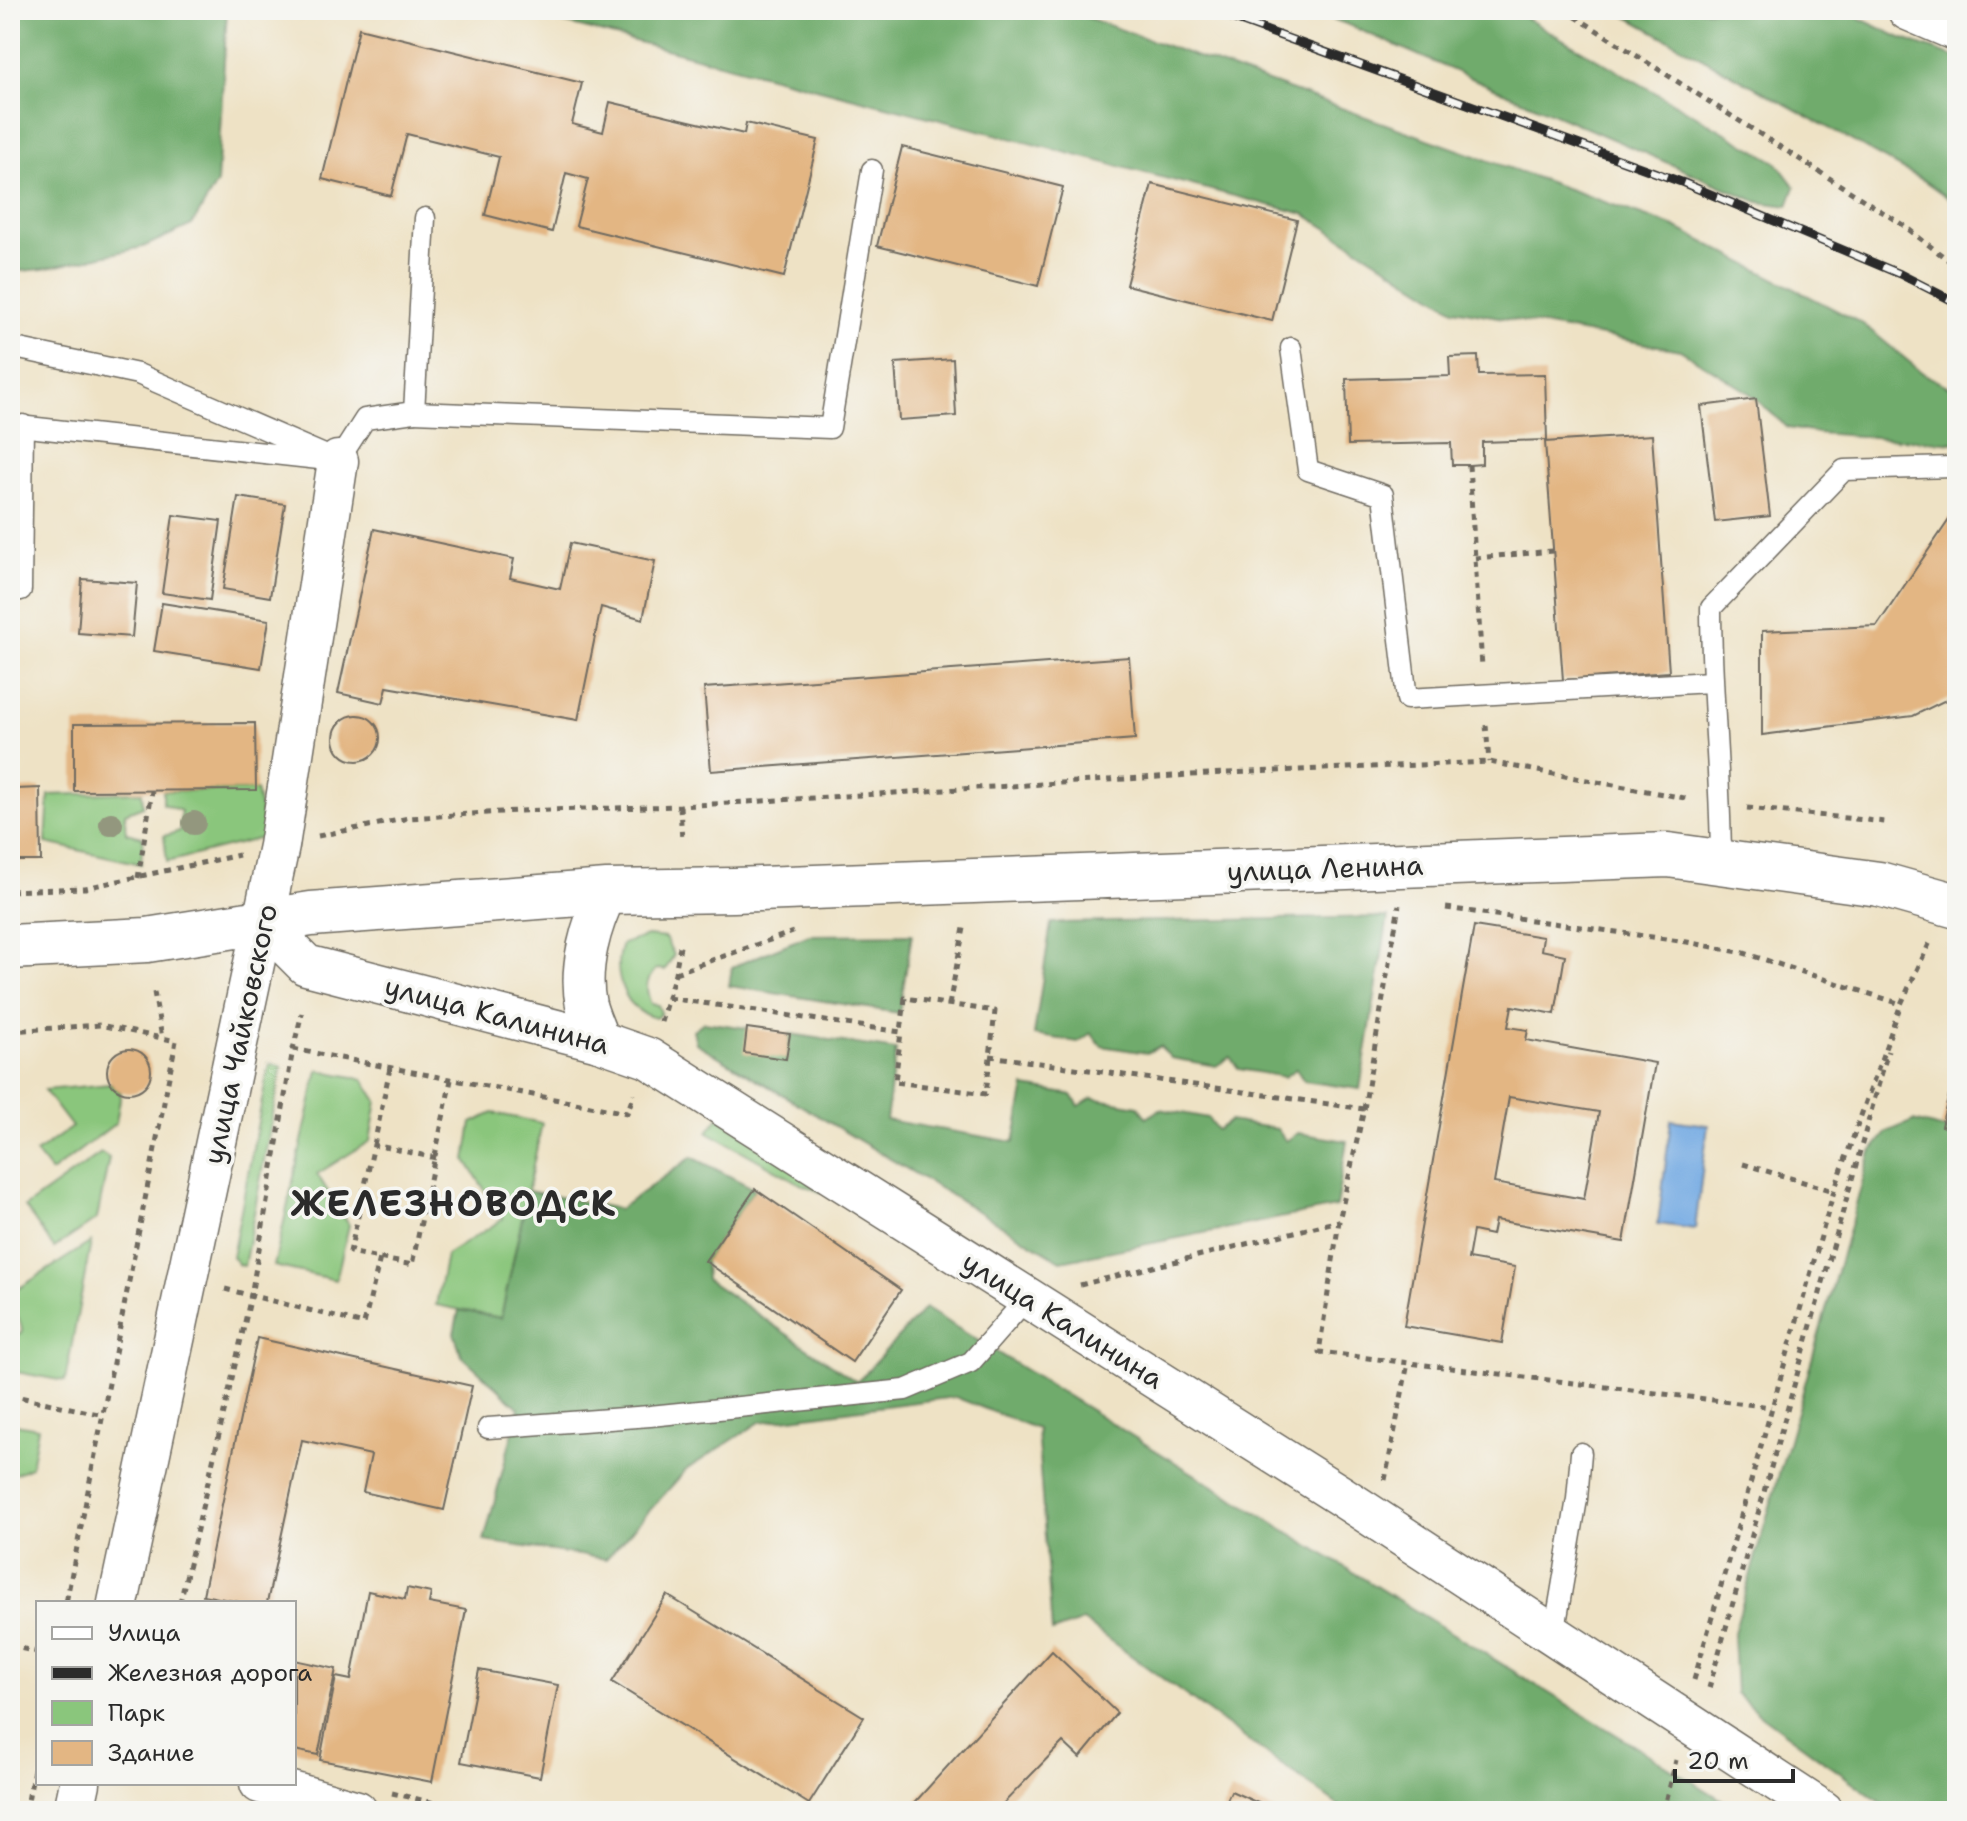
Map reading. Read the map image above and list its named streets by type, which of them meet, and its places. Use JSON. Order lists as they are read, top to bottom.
{
  "streets": {
    "main road": ["улица Ленина"],
    "street": ["улица Калинина", "улица Чайковского"]
  },
  "crossings": [
    ["улица Ленина", "улица Калинина"],
    ["улица Ленина", "улица Чайковского"],
    ["улица Калинина", "улица Чайковского"]
  ],
  "districts": ["ЖЕЛЕЗНОВОДСК"],
  "legend": [
    "Улица",
    "Железная дорога",
    "Парк",
    "Здание"
  ],
  "scale_bar": "20 m"
}
